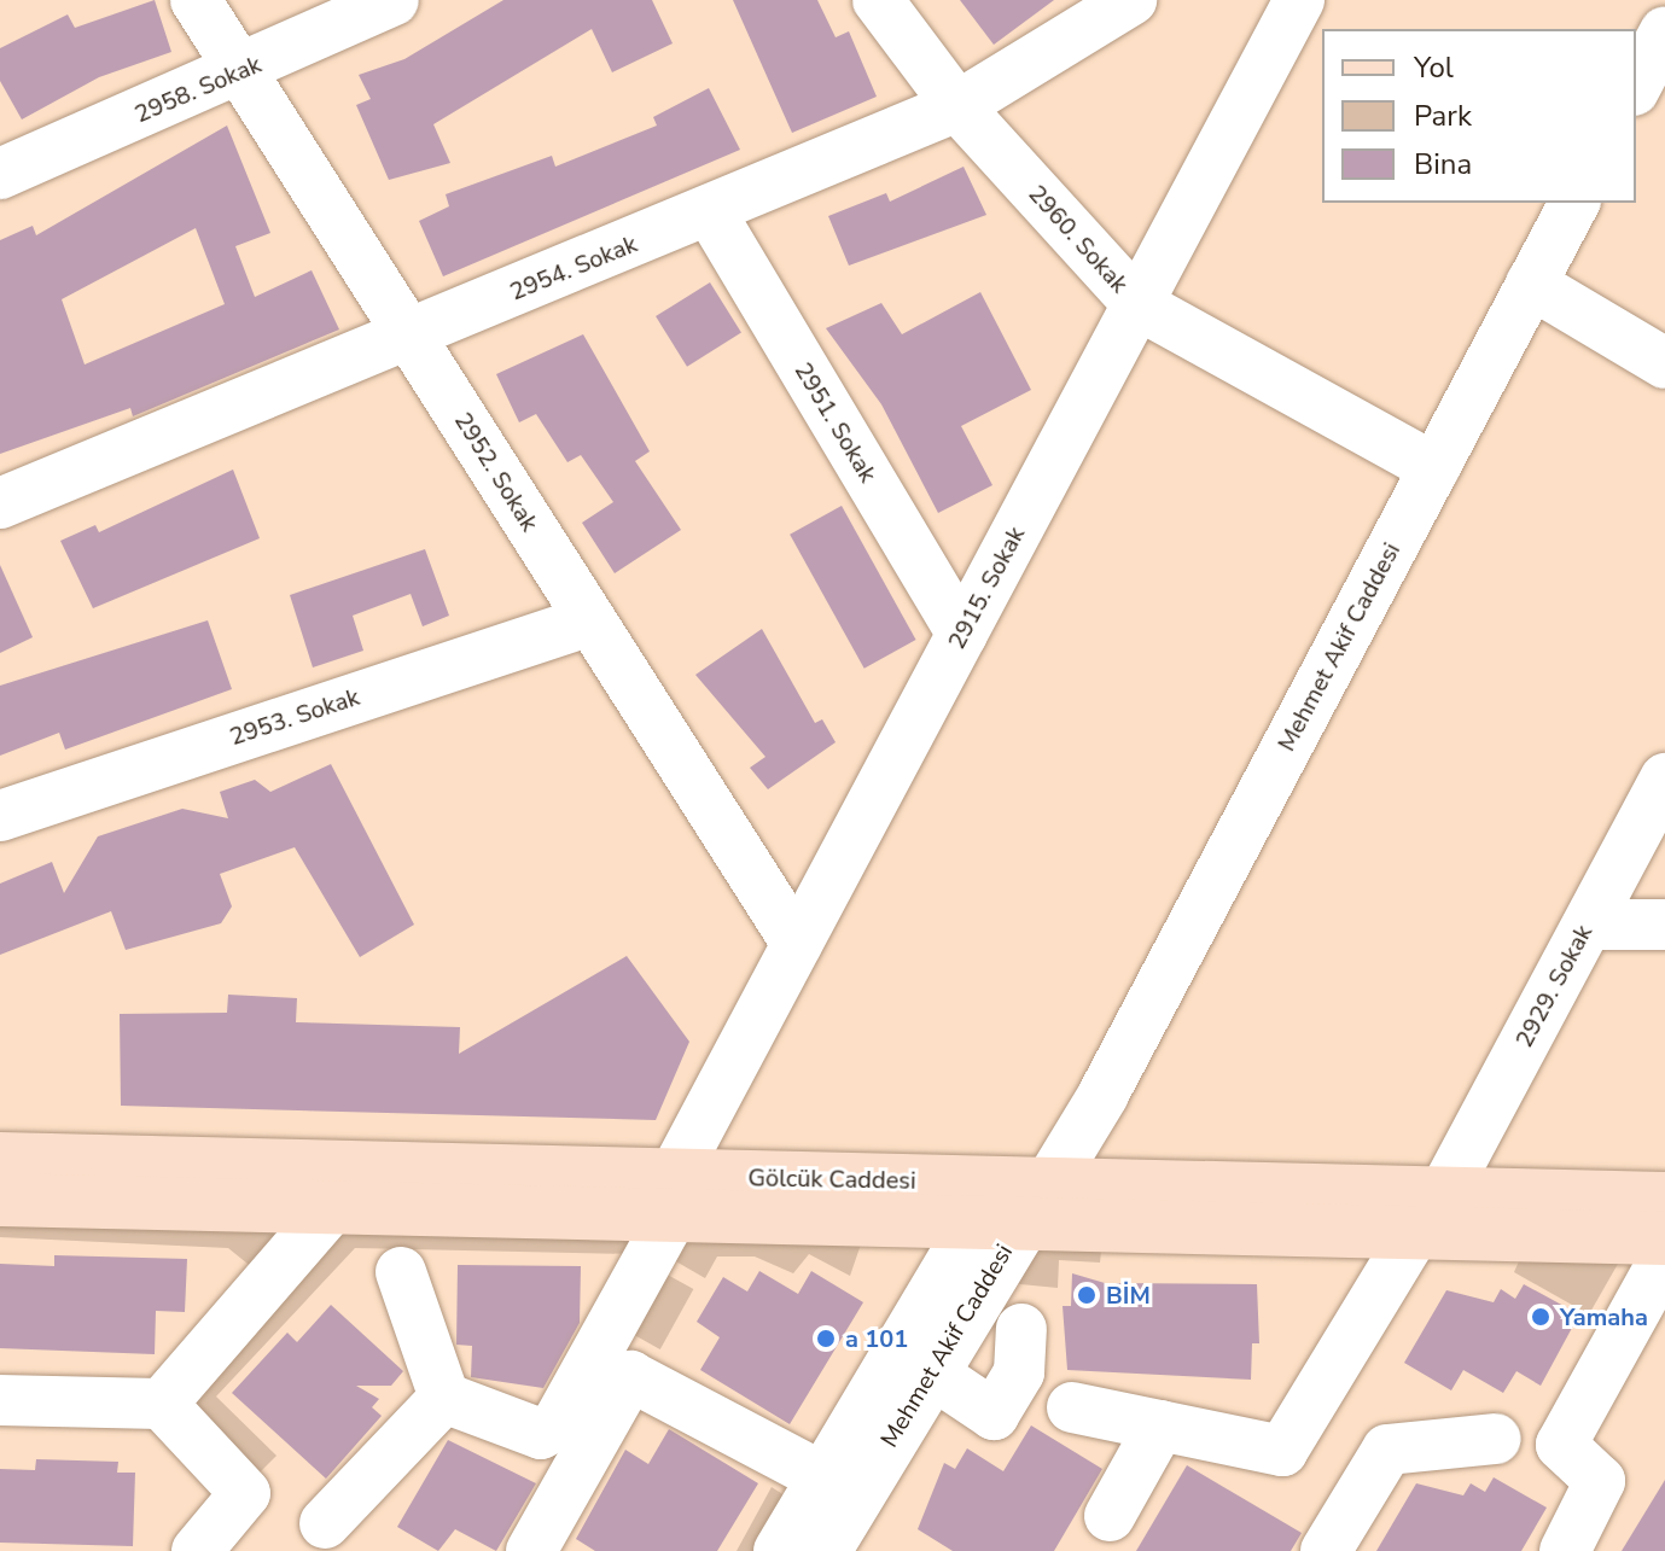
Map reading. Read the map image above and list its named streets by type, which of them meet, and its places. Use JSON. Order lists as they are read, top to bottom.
{
  "streets": {
    "main road": ["Gölcük Caddesi"],
    "street": [
      "2958. Sokak",
      "2960. Sokak",
      "2954. Sokak",
      "2951. Sokak",
      "2952. Sokak",
      "2915. Sokak",
      "Mehmet Akif Caddesi",
      "2953. Sokak",
      "2929. Sokak"
    ]
  },
  "crossings": [
    ["2958. Sokak", "2952. Sokak"],
    ["2960. Sokak", "2954. Sokak"],
    ["2960. Sokak", "2915. Sokak"],
    ["2960. Sokak", "Mehmet Akif Caddesi"],
    ["2954. Sokak", "2951. Sokak"],
    ["2954. Sokak", "2952. Sokak"],
    ["2951. Sokak", "2915. Sokak"],
    ["2952. Sokak", "2915. Sokak"],
    ["2952. Sokak", "2953. Sokak"],
    ["2915. Sokak", "Gölcük Caddesi"],
    ["Mehmet Akif Caddesi", "Gölcük Caddesi"],
    ["2929. Sokak", "Gölcük Caddesi"]
  ],
  "places": ["BİM", "Yamaha", "a 101"],
  "legend": ["Yol", "Park", "Bina"]
}
